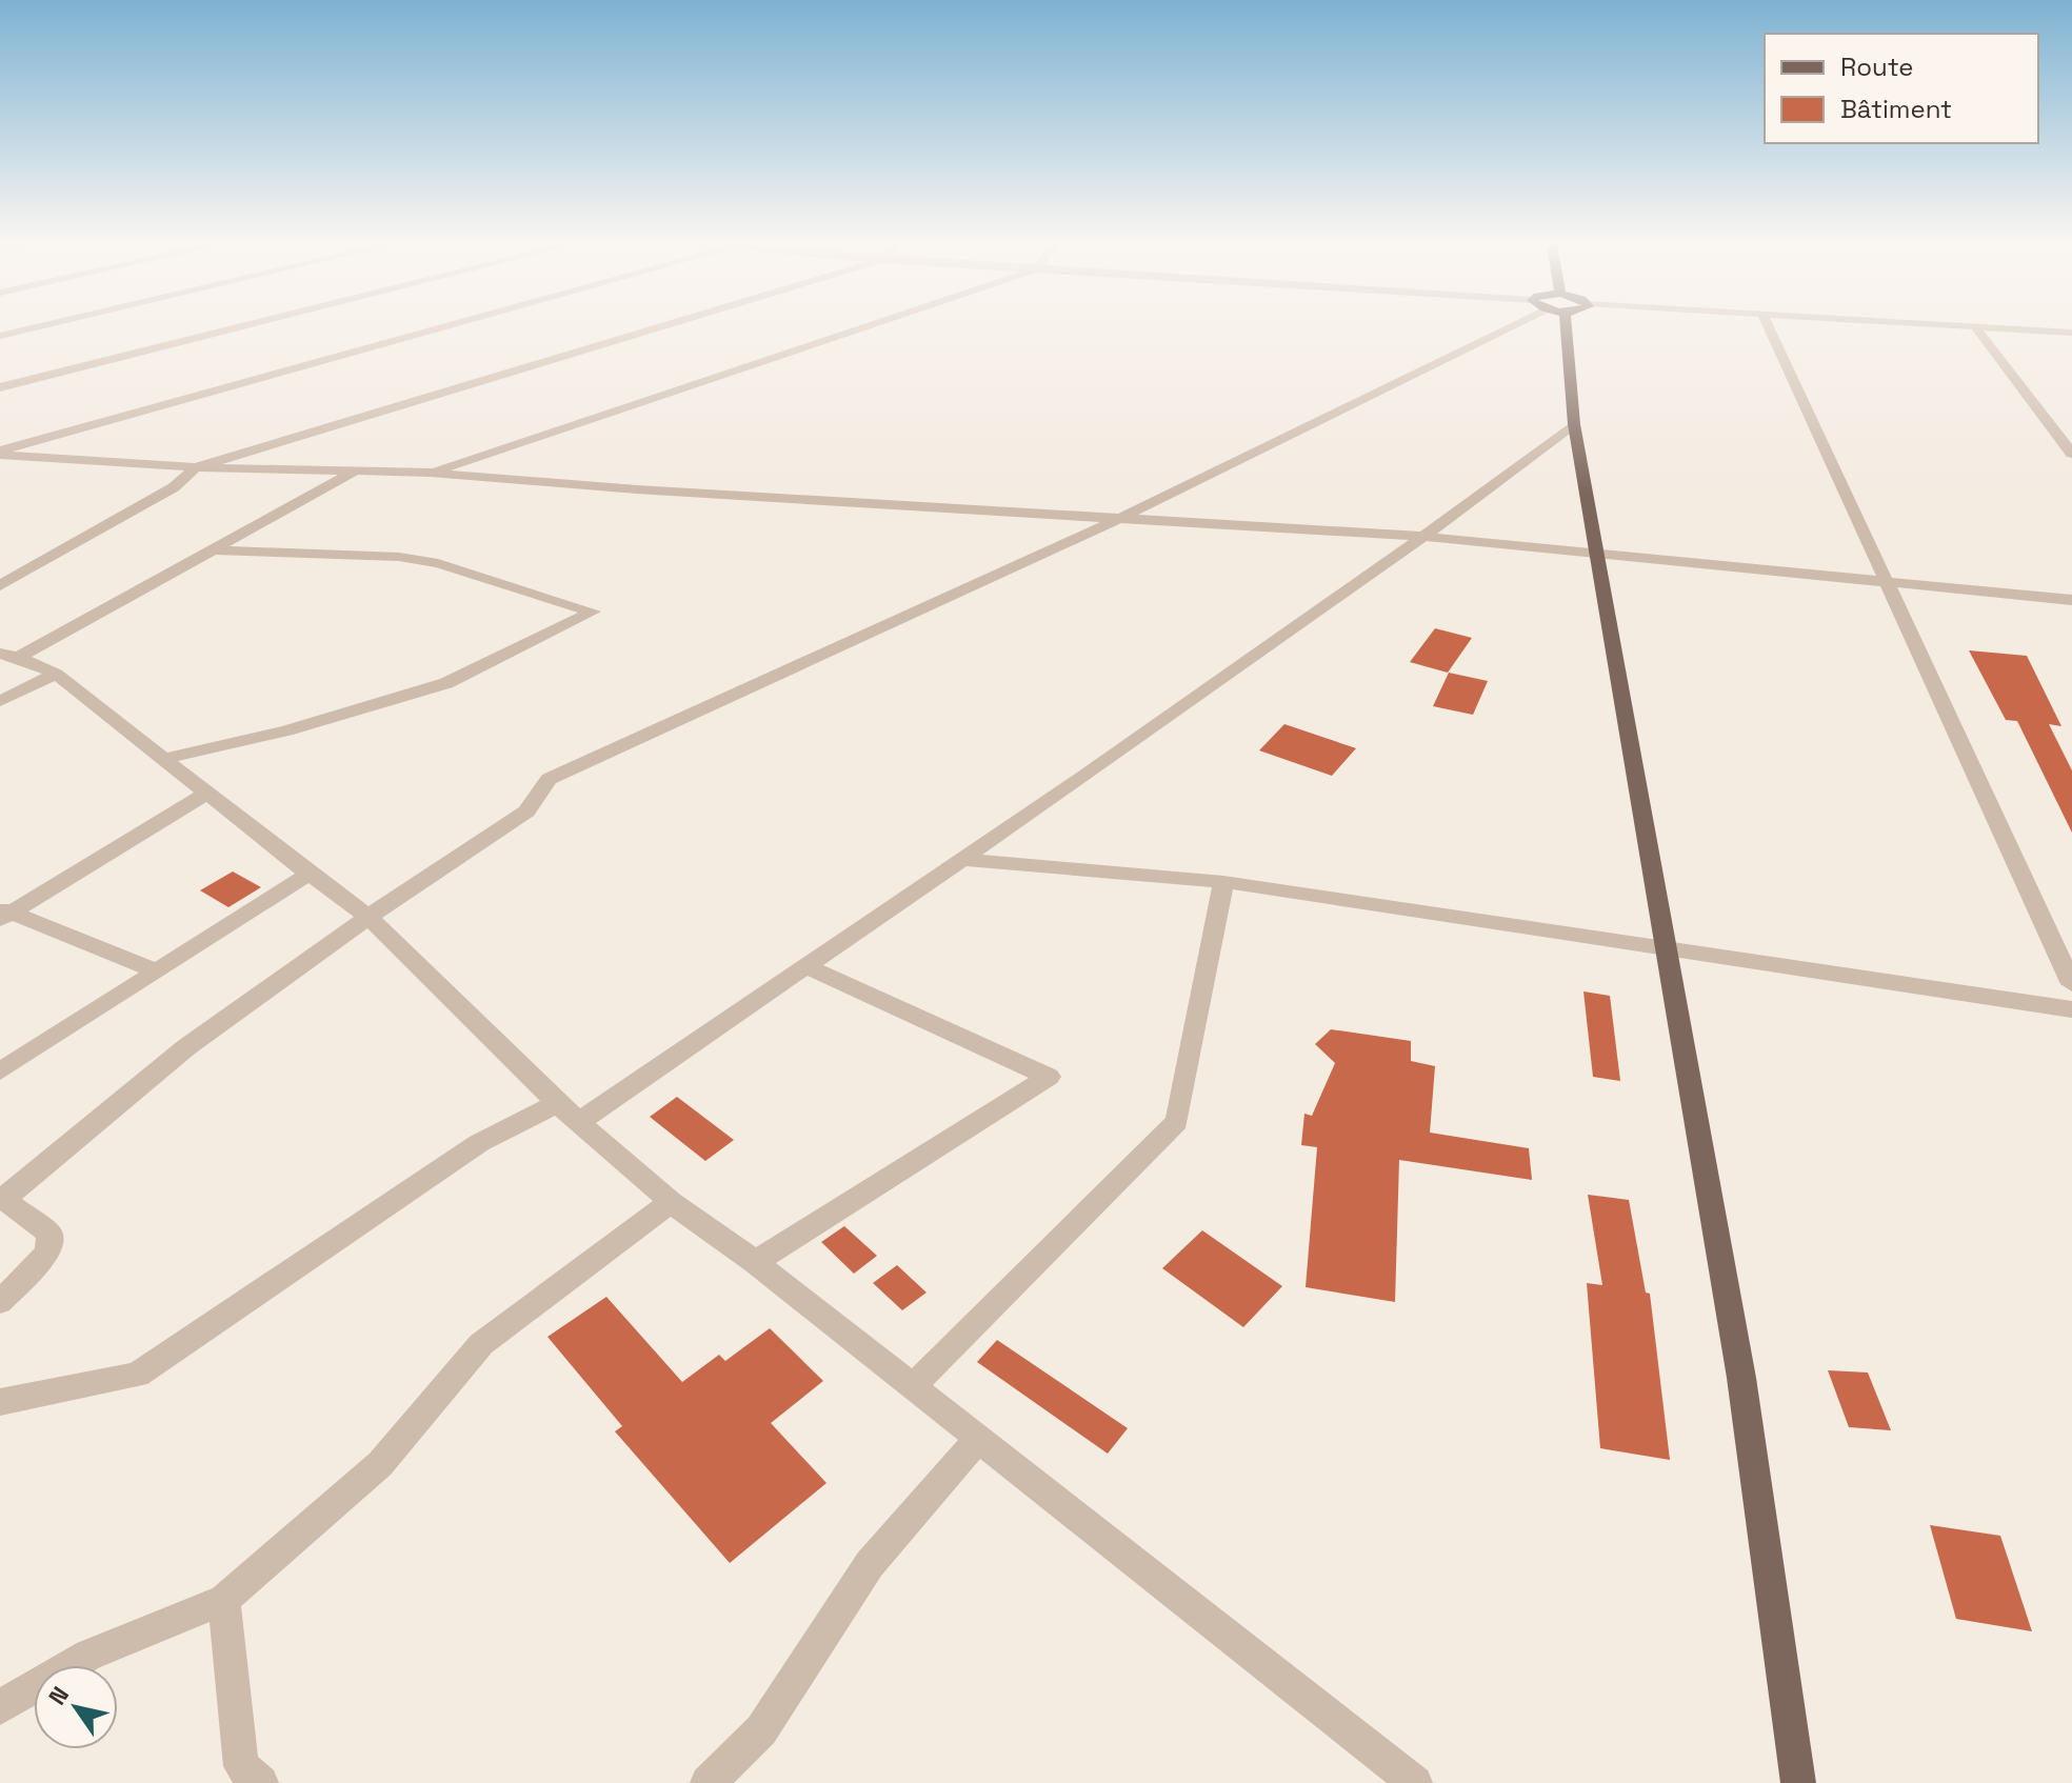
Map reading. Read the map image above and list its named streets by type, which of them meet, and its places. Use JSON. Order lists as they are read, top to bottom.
{
  "legend": ["Route", "Bâtiment"],
  "north": "top left"
}
